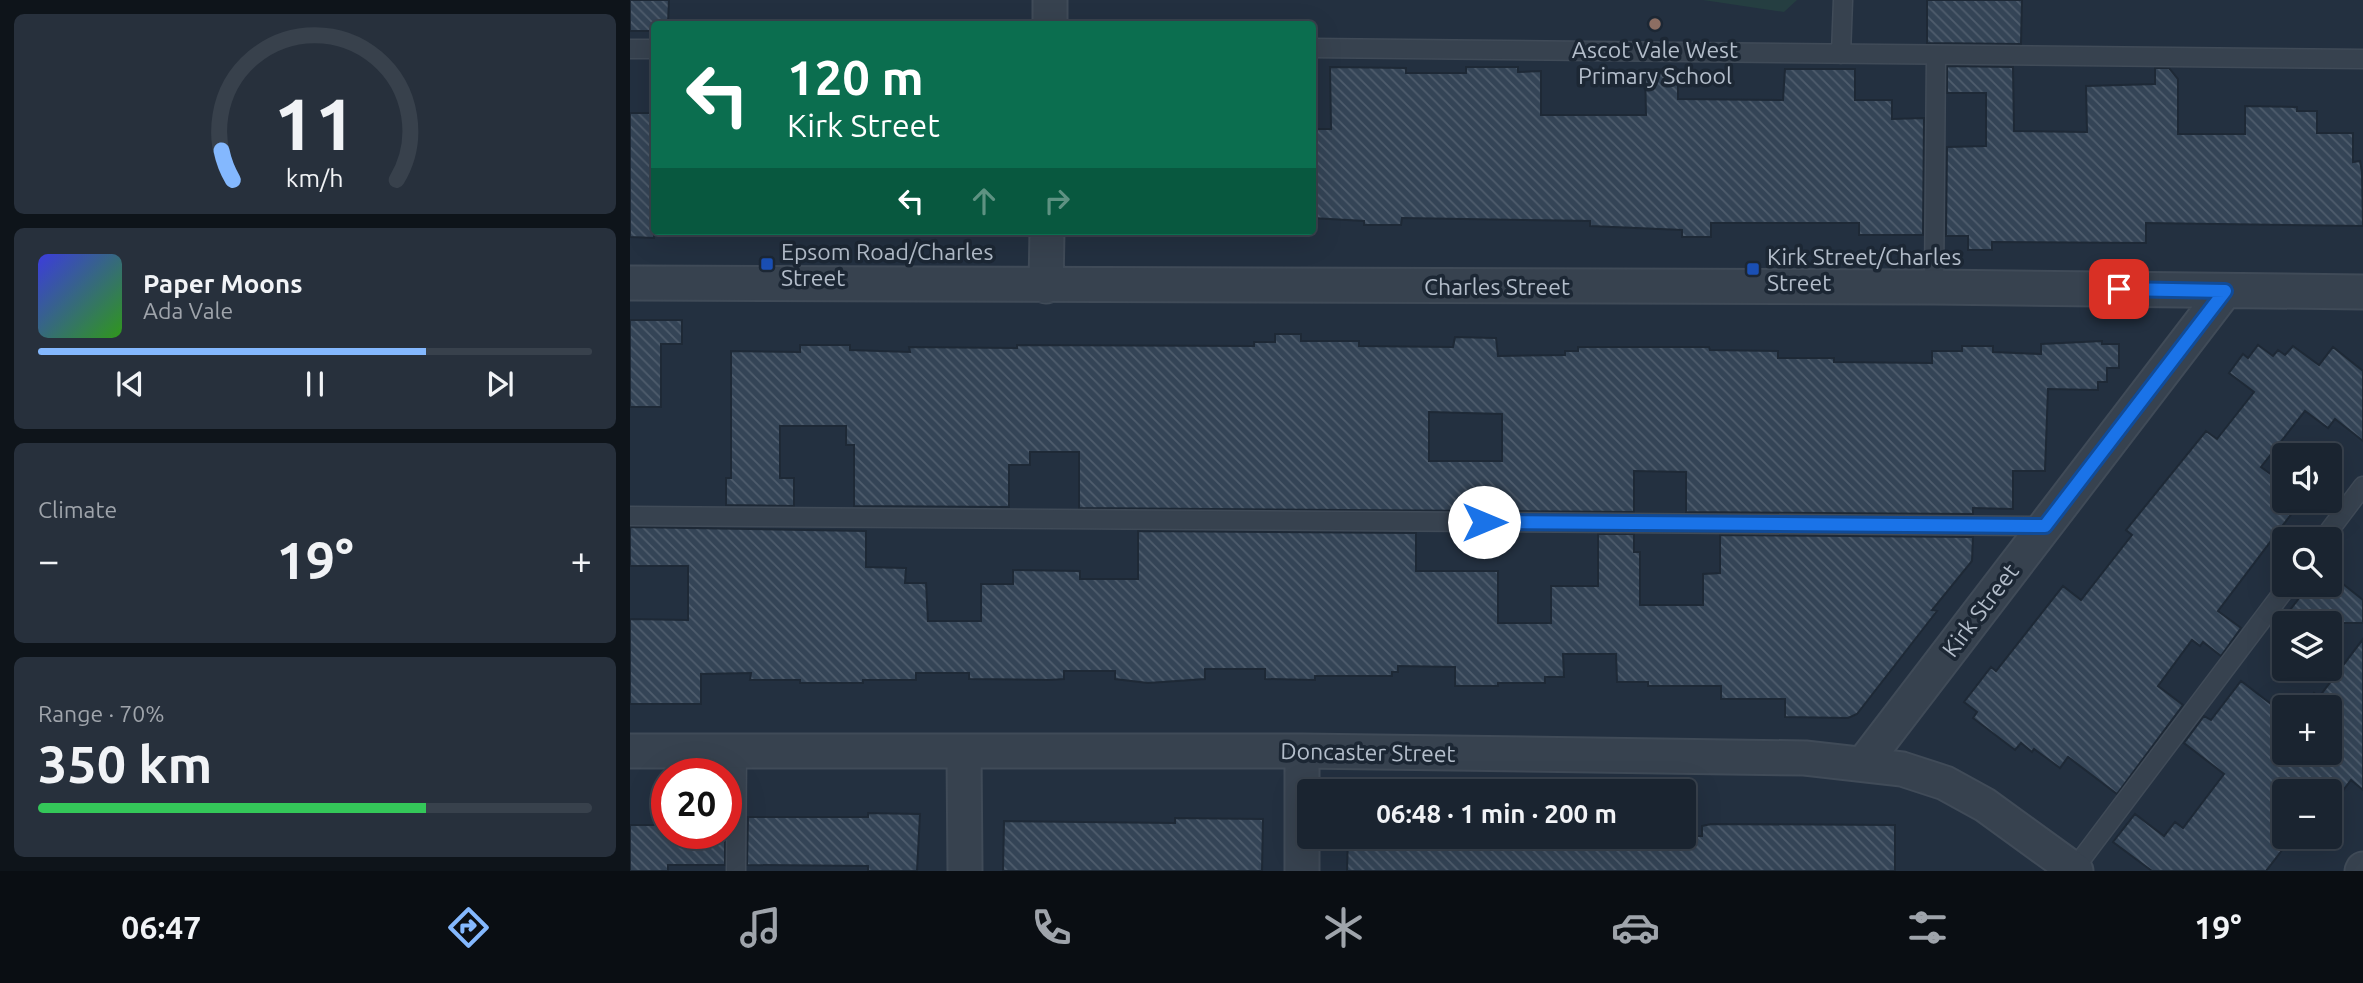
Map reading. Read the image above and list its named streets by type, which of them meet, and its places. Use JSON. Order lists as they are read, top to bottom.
{
  "streets": {
    "street": ["Charles Street", "Kirk Street", "Doncaster Street"]
  },
  "crossings": [
    ["Charles Street", "Kirk Street"],
    ["Kirk Street", "Doncaster Street"]
  ],
  "places": {
    "other": ["Ascot Vale West Primary School"],
    "transit": ["Epsom Road/Charles Street", "Kirk Street/Charles Street"]
  },
  "page": {
    "turn": ["120 m", "Kirk Street"],
    "song": ["Paper Moons", "Ada Vale"],
    "tile": [
      "Climate",
      ["Range · 70%", "350 km"]
    ],
    "map_buttons": ["+", "−"],
    "heat": ["−", "19°", "+"],
    "limit": "20",
    "trip": "06:48 · 1 min · 200 m",
    "tabs": ["06:47", "19°"],
    "gauge": ["11", "km/h"]
  }
}
